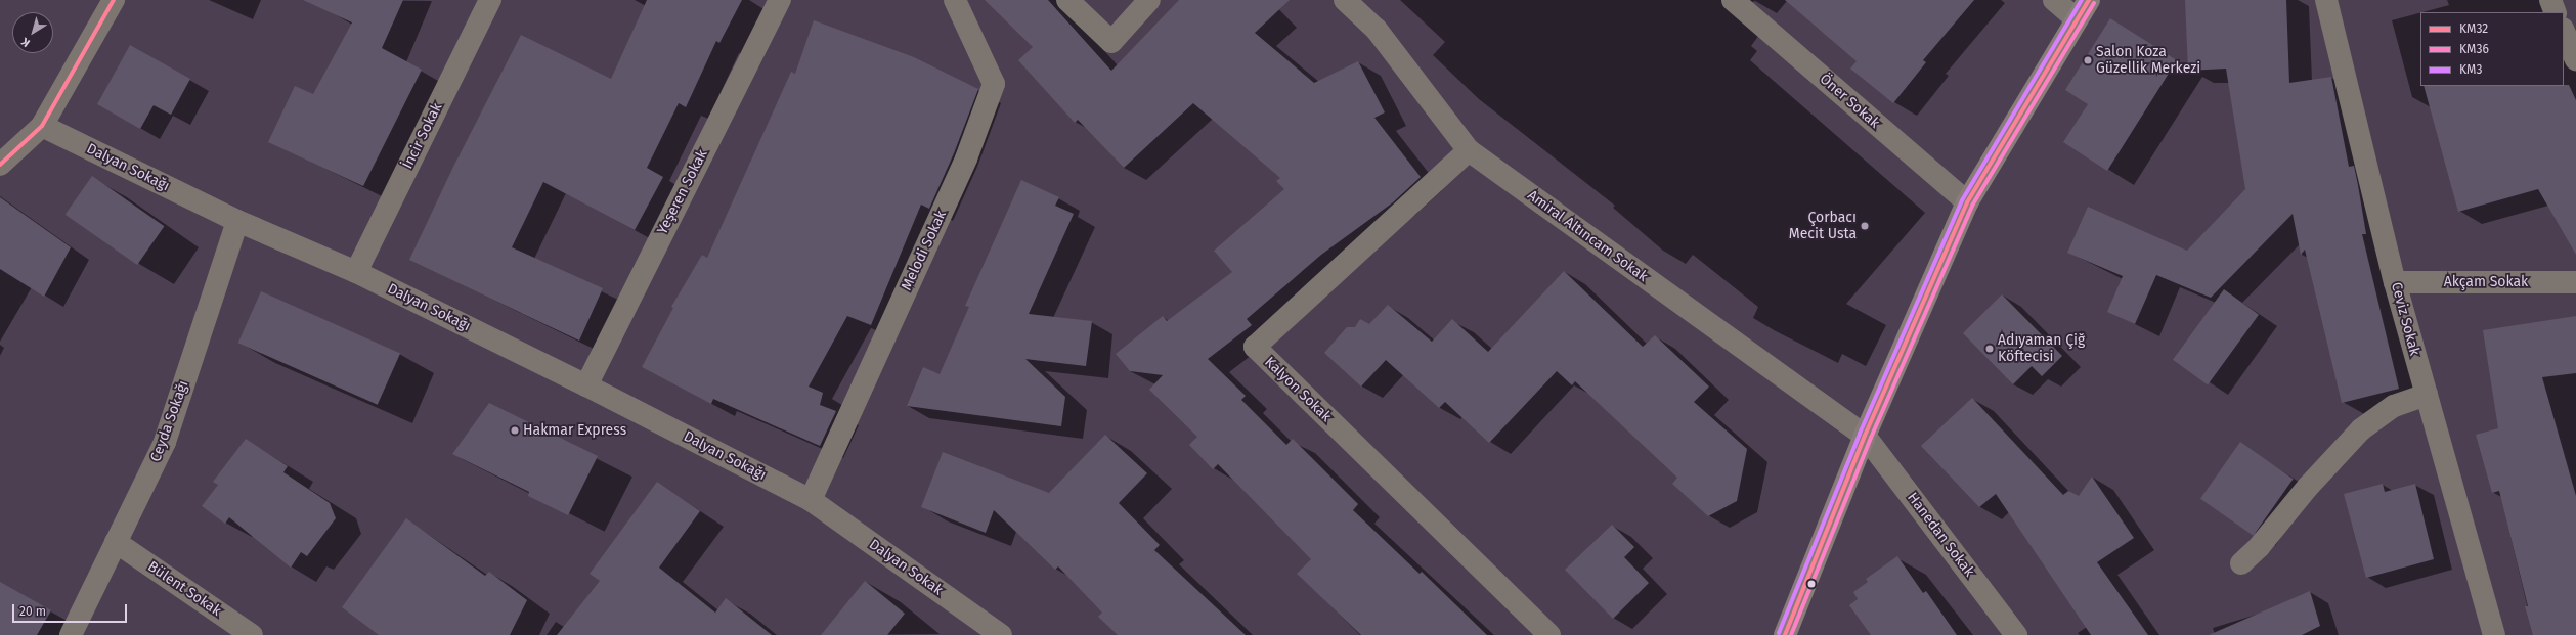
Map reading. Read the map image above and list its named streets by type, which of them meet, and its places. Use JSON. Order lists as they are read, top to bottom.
{
  "streets": {
    "street": [
      "Öner Sokak",
      "İncir Sokak",
      "Dalyan Sokağı",
      "Yeşeren Sokak",
      "Amiral Altıncam Sokak",
      "Melodi Sokak",
      "Akçam Sokak",
      "Ceviz Sokak",
      "Kalyon Sokak",
      "Ceyda Sokağı",
      "Hanedan Sokak",
      "Dalyan Sokak",
      "Bülent Sokak"
    ]
  },
  "crossings": [
    ["İncir Sokak", "Dalyan Sokağı"],
    ["Dalyan Sokağı", "Yeşeren Sokak"],
    ["Dalyan Sokağı", "Melodi Sokak"],
    ["Dalyan Sokağı", "Ceyda Sokağı"],
    ["Dalyan Sokağı", "Dalyan Sokak"],
    ["Amiral Altıncam Sokak", "Kalyon Sokak"],
    ["Amiral Altıncam Sokak", "Hanedan Sokak"],
    ["Melodi Sokak", "Dalyan Sokak"],
    ["Akçam Sokak", "Ceviz Sokak"],
    ["Ceyda Sokağı", "Bülent Sokak"]
  ],
  "places": [
    "Salon Koza Güzellik Merkezi",
    "Çorbacı Mecit Usta",
    "Adıyaman Çiğ Köftecisi",
    "Hakmar Express"
  ],
  "lines": ["transit line KM32", "transit line KM3", "transit line KM36"],
  "legend": ["KM32", "KM36", "KM3"],
  "scale_bar": "20 m",
  "north": "bottom left"
}
